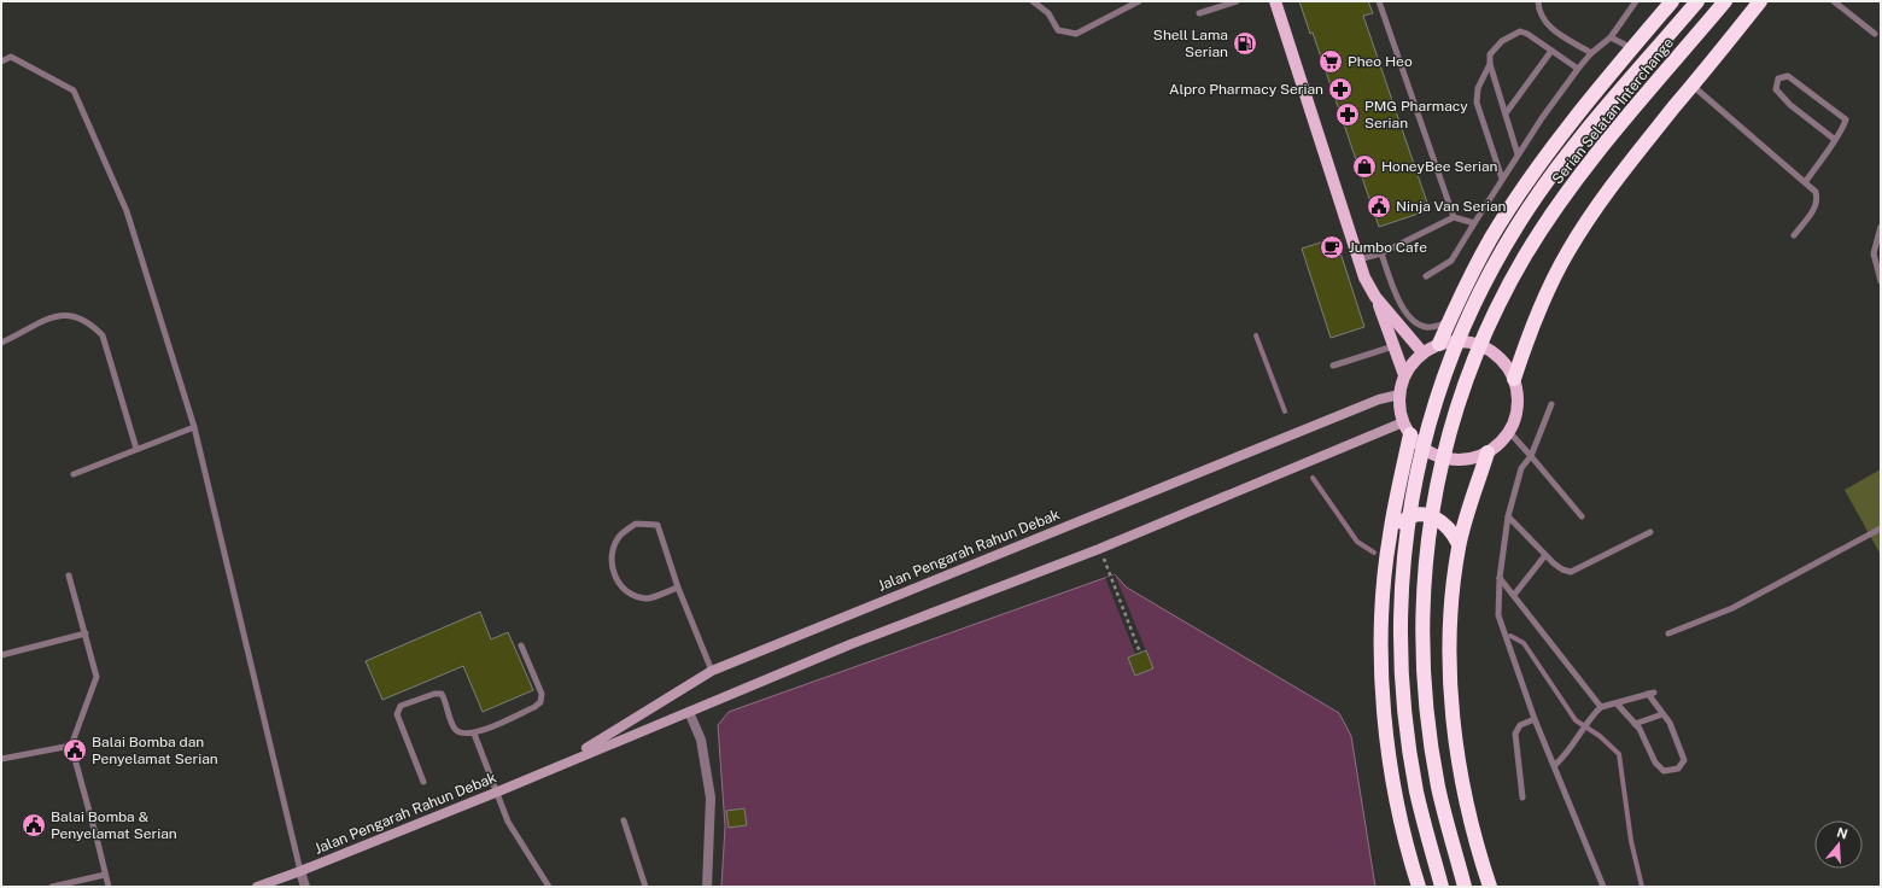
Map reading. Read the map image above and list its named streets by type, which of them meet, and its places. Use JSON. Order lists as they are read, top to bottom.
{
  "streets": {
    "highway": ["Serian Selatan Interchange"],
    "street": ["Jalan Pengarah Rahun Debak"]
  },
  "places": {
    "fuel station": ["Shell Lama Serian"],
    "supermarket": ["Pheo Heo"],
    "pharmacy": ["Alpro Pharmacy Serian", "PMG Pharmacy Serian"],
    "shop": ["HoneyBee Serian"],
    "public building": ["Ninja Van Serian", "Balai Bomba dan Penyelamat Serian", "Balai Bomba & Penyelamat Serian"],
    "cafe": ["Jumbo Cafe"]
  },
  "north": "top"
}
